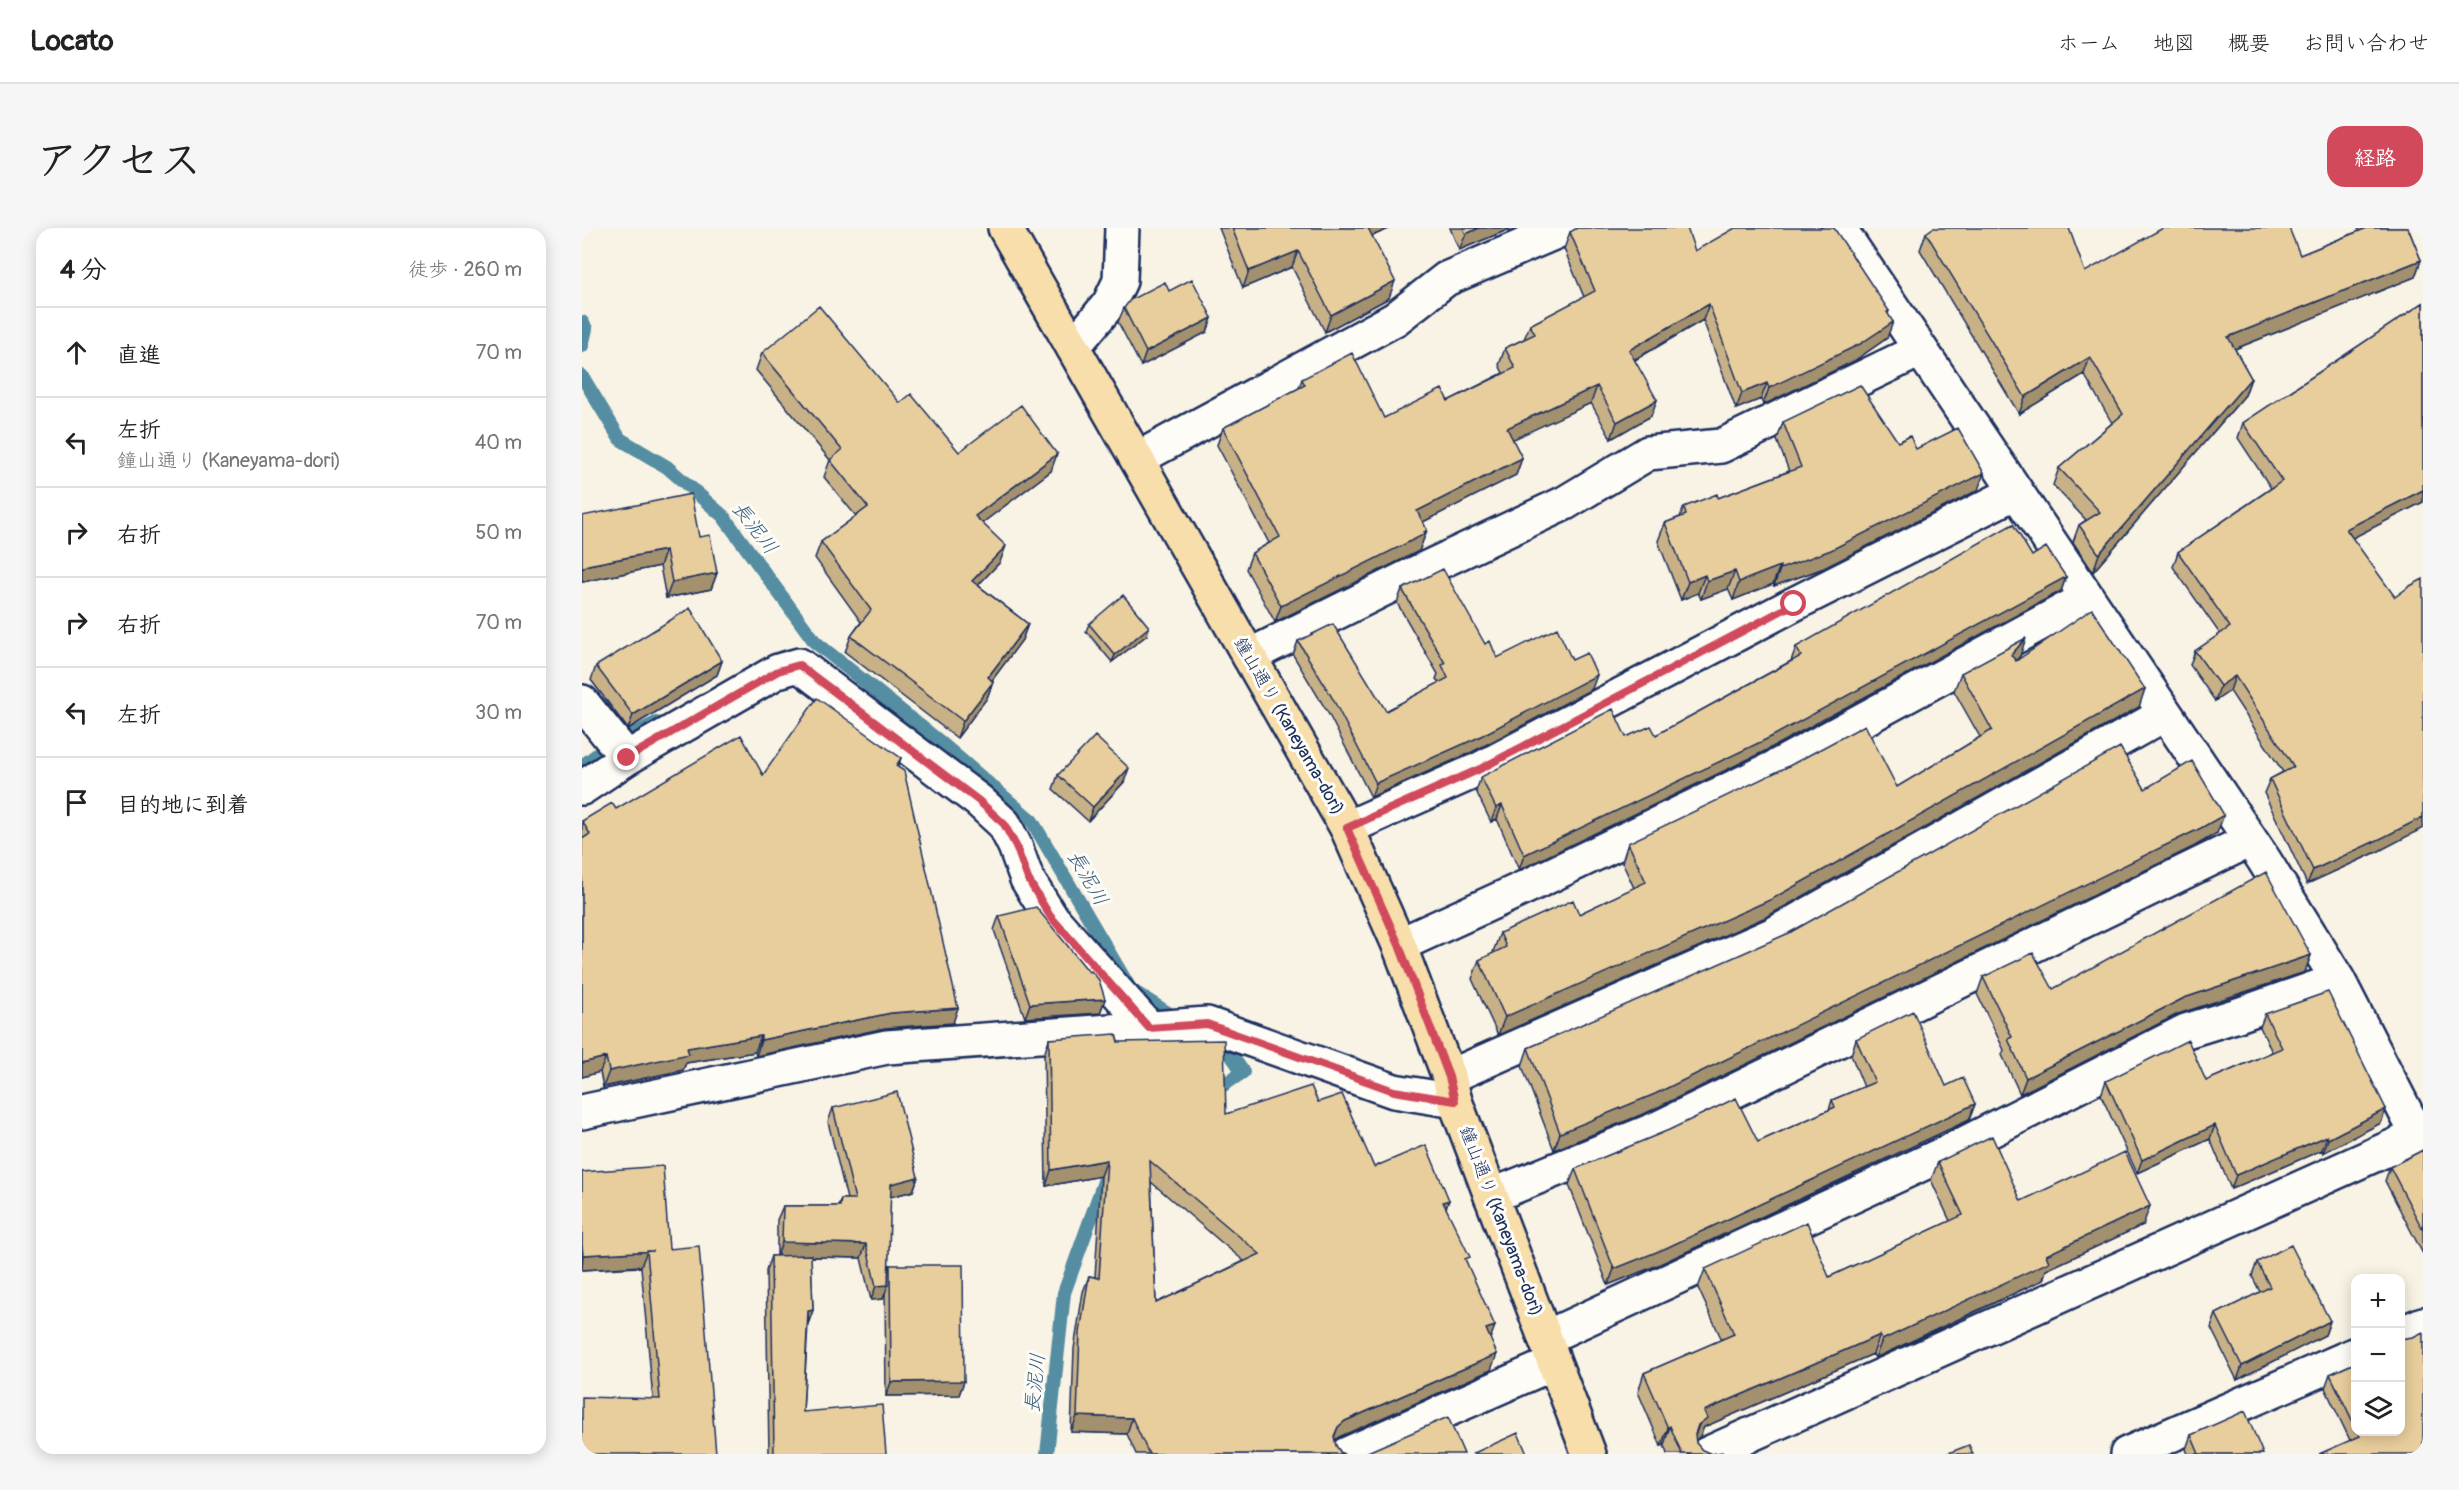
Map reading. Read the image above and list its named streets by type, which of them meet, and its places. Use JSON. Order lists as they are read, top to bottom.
{
  "streets": {
    "main road": ["鐘山通り (Kaneyama-dori)"]
  },
  "water": ["長泥川"],
  "page": {
    "header": "Locato",
    "nav": [
      "ホーム",
      "地図",
      "概要",
      "お問い合わせ"
    ],
    "title": "アクセス",
    "buttons": "経路",
    "heading": ["4 分", "徒歩 · 260 m"],
    "list": [
      ["直進", "70 m"],
      ["左折", "鐘山通り (Kaneyama-dori)", "40 m"],
      ["右折", "50 m"],
      ["右折", "70 m"],
      ["左折", "30 m"],
      "目的地に到着"
    ],
    "map_buttons": ["+", "−"]
  }
}
